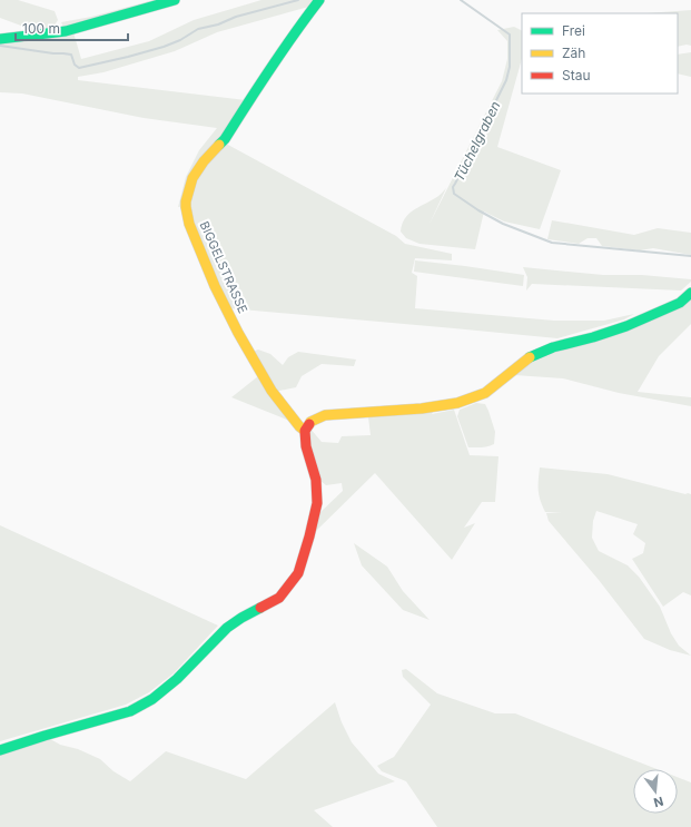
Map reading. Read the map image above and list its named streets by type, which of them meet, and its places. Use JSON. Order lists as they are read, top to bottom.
{
  "streets": {
    "street": ["BIGGELSTRASSE"]
  },
  "water": ["Tüchelgraben"],
  "legend": ["Frei", "Zäh", "Stau"],
  "scale_bar": "100 m",
  "north": "bottom"
}
